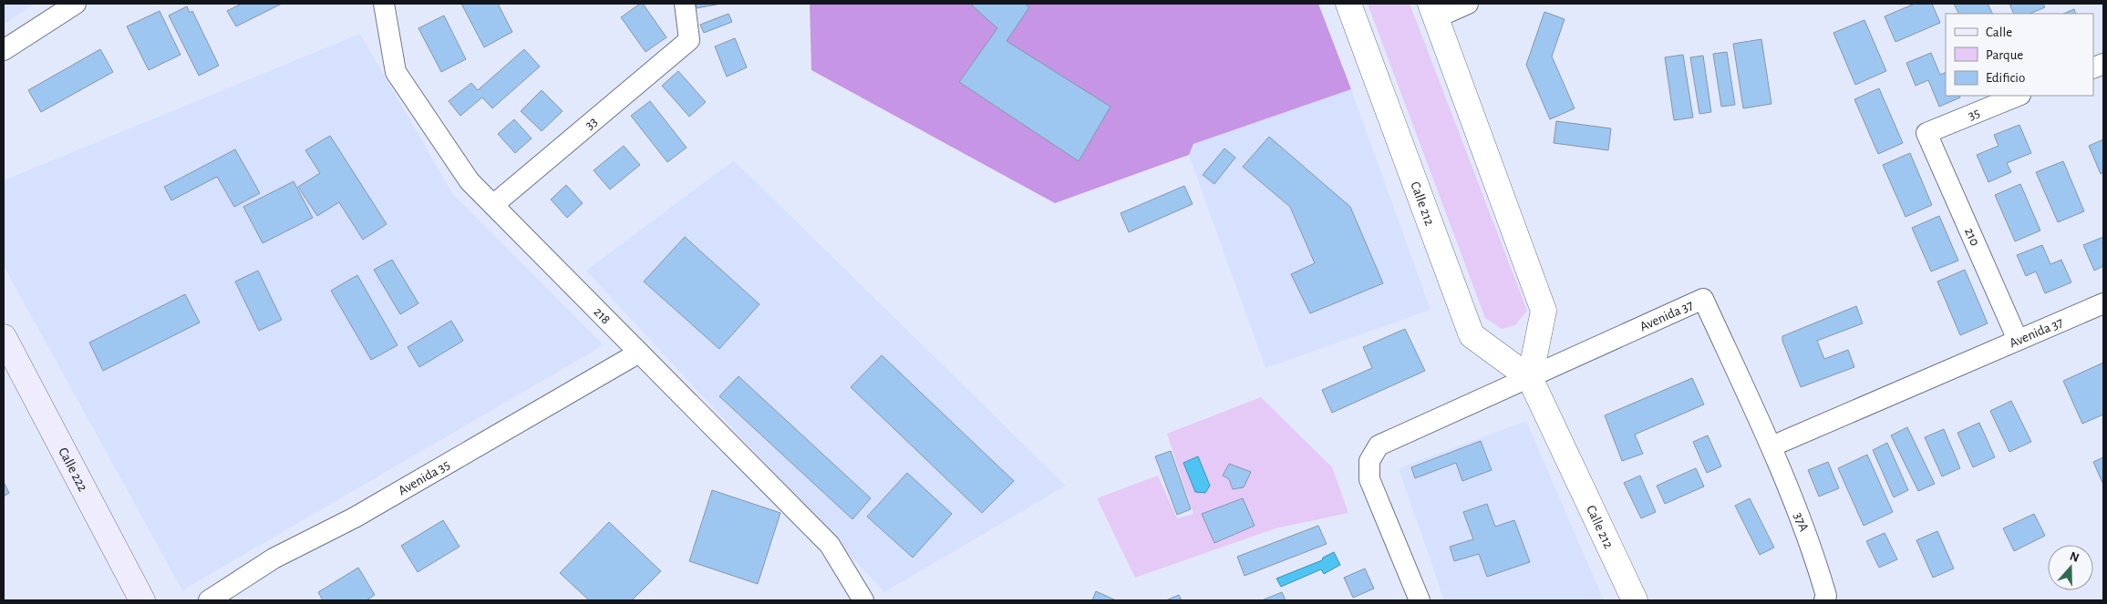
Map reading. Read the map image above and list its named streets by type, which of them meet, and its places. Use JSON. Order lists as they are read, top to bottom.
{
  "streets": {
    "main road": ["Calle 222"],
    "street": [
      "35",
      "33",
      "Calle 212",
      "210",
      "218",
      "Avenida 37",
      "Avenida 35",
      "37A"
    ]
  },
  "crossings": [
    ["35", "210"],
    ["33", "218"],
    ["Calle 212", "Avenida 37"],
    ["210", "Avenida 37"],
    ["218", "Avenida 35"],
    ["Avenida 37", "37A"]
  ],
  "legend": ["Calle", "Parque", "Edificio"],
  "north": "top"
}
